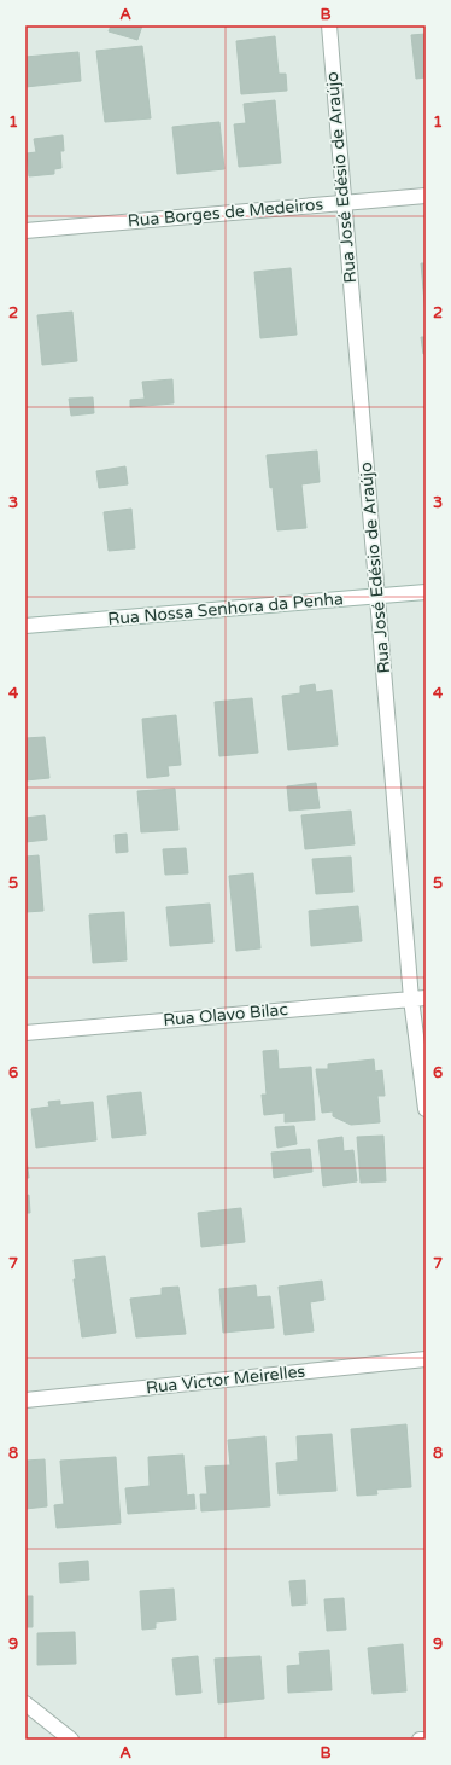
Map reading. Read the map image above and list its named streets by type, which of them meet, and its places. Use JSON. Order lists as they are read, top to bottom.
{
  "streets": {
    "street": [
      "Rua José Edésio de Araújo",
      "Rua Borges de Medeiros",
      "Rua Nossa Senhora da Penha",
      "Rua Olavo Bilac",
      "Rua Victor Meirelles"
    ]
  },
  "crossings": [
    ["Rua José Edésio de Araújo", "Rua Borges de Medeiros"],
    ["Rua José Edésio de Araújo", "Rua Nossa Senhora da Penha"],
    ["Rua José Edésio de Araújo", "Rua Olavo Bilac"]
  ],
  "grid": {
    "columns": ["A", "B"],
    "rows": [
      "1",
      "2",
      "3",
      "4",
      "5",
      "6",
      "7",
      "8",
      "9"
    ]
  }
}
